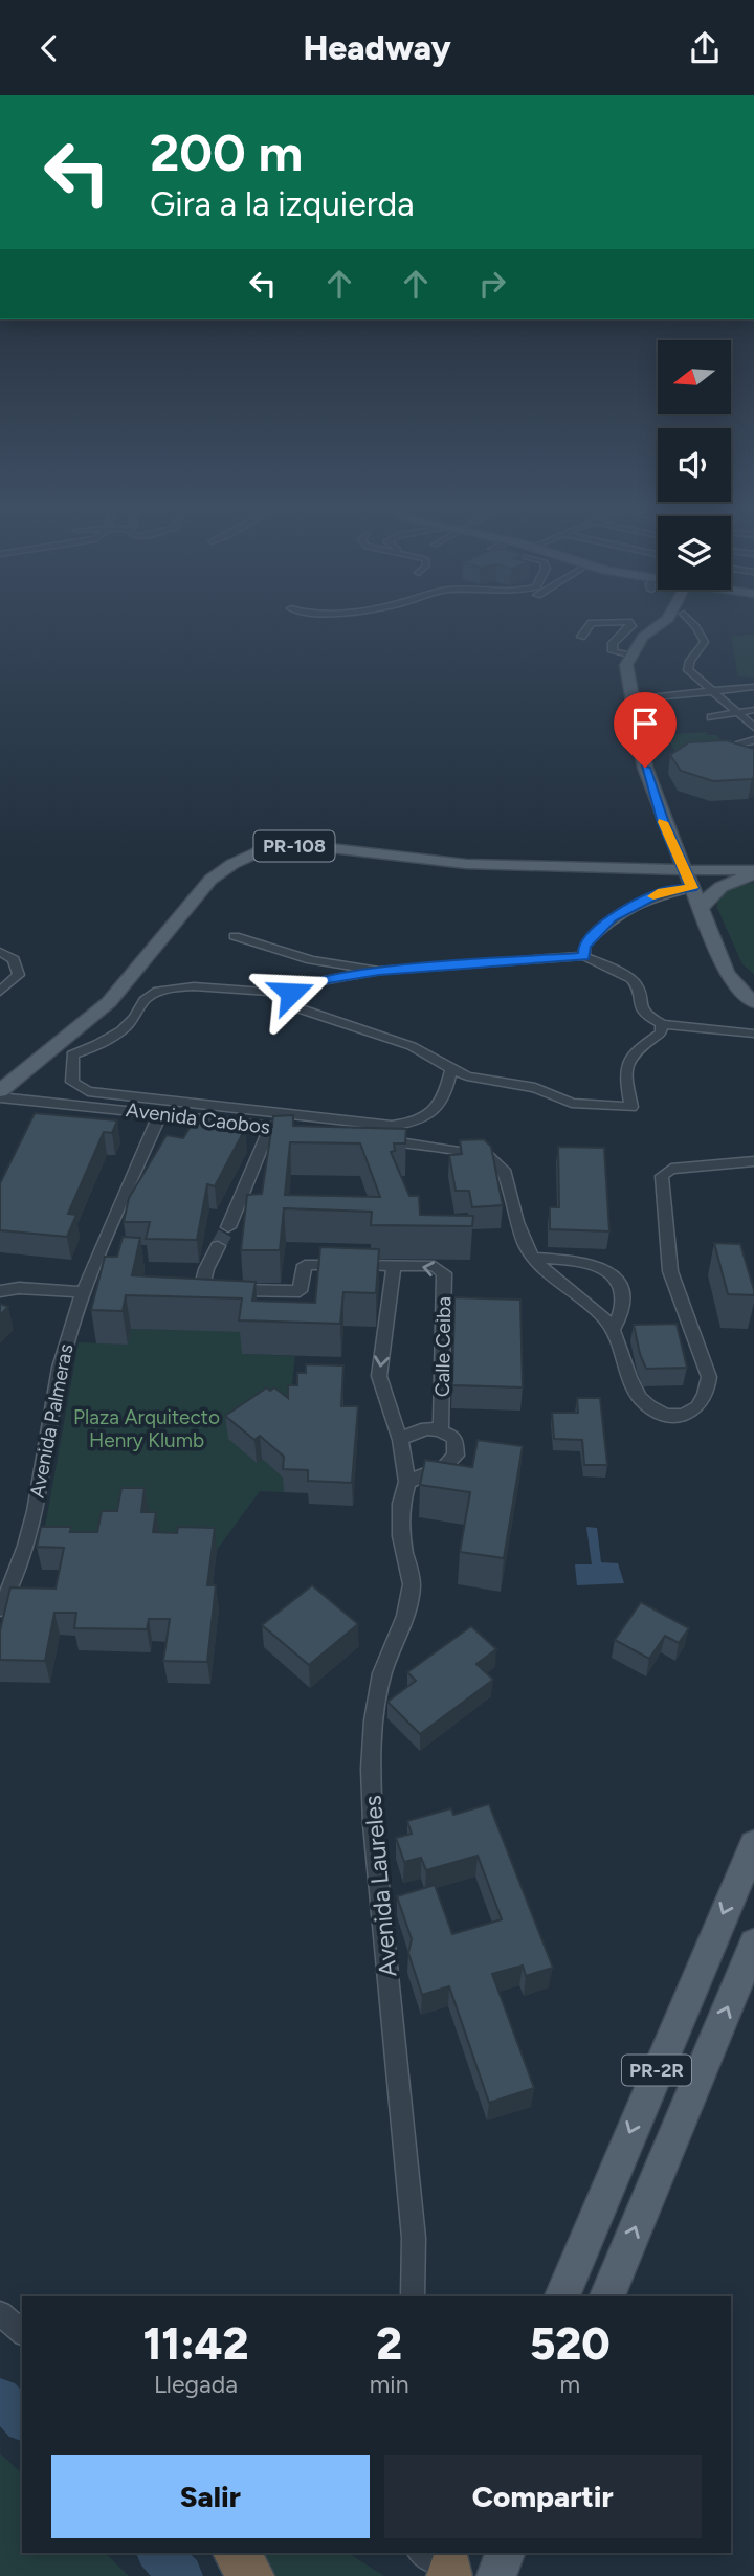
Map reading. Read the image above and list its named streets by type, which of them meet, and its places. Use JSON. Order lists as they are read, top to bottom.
{
  "streets": {
    "main road": ["PR-108", "PR-2R"],
    "street": [
      "Avenida Caobos",
      "Calle Ceiba",
      "Avenida Palmeras",
      "Avenida Laureles"
    ]
  },
  "crossings": [
    ["Avenida Caobos", "Avenida Palmeras"]
  ],
  "one_way": ["Calle Ceiba"],
  "parks": ["Plaza Arquitecto Henry Klumb"],
  "north": "left",
  "page": {
    "header": "Headway",
    "turn": ["200 m", "Gira a la izquierda"],
    "eta": [
      "11:42",
      "Llegada",
      "2",
      "min",
      "520",
      "m"
    ],
    "buttons": ["Salir", "Compartir"]
  }
}
